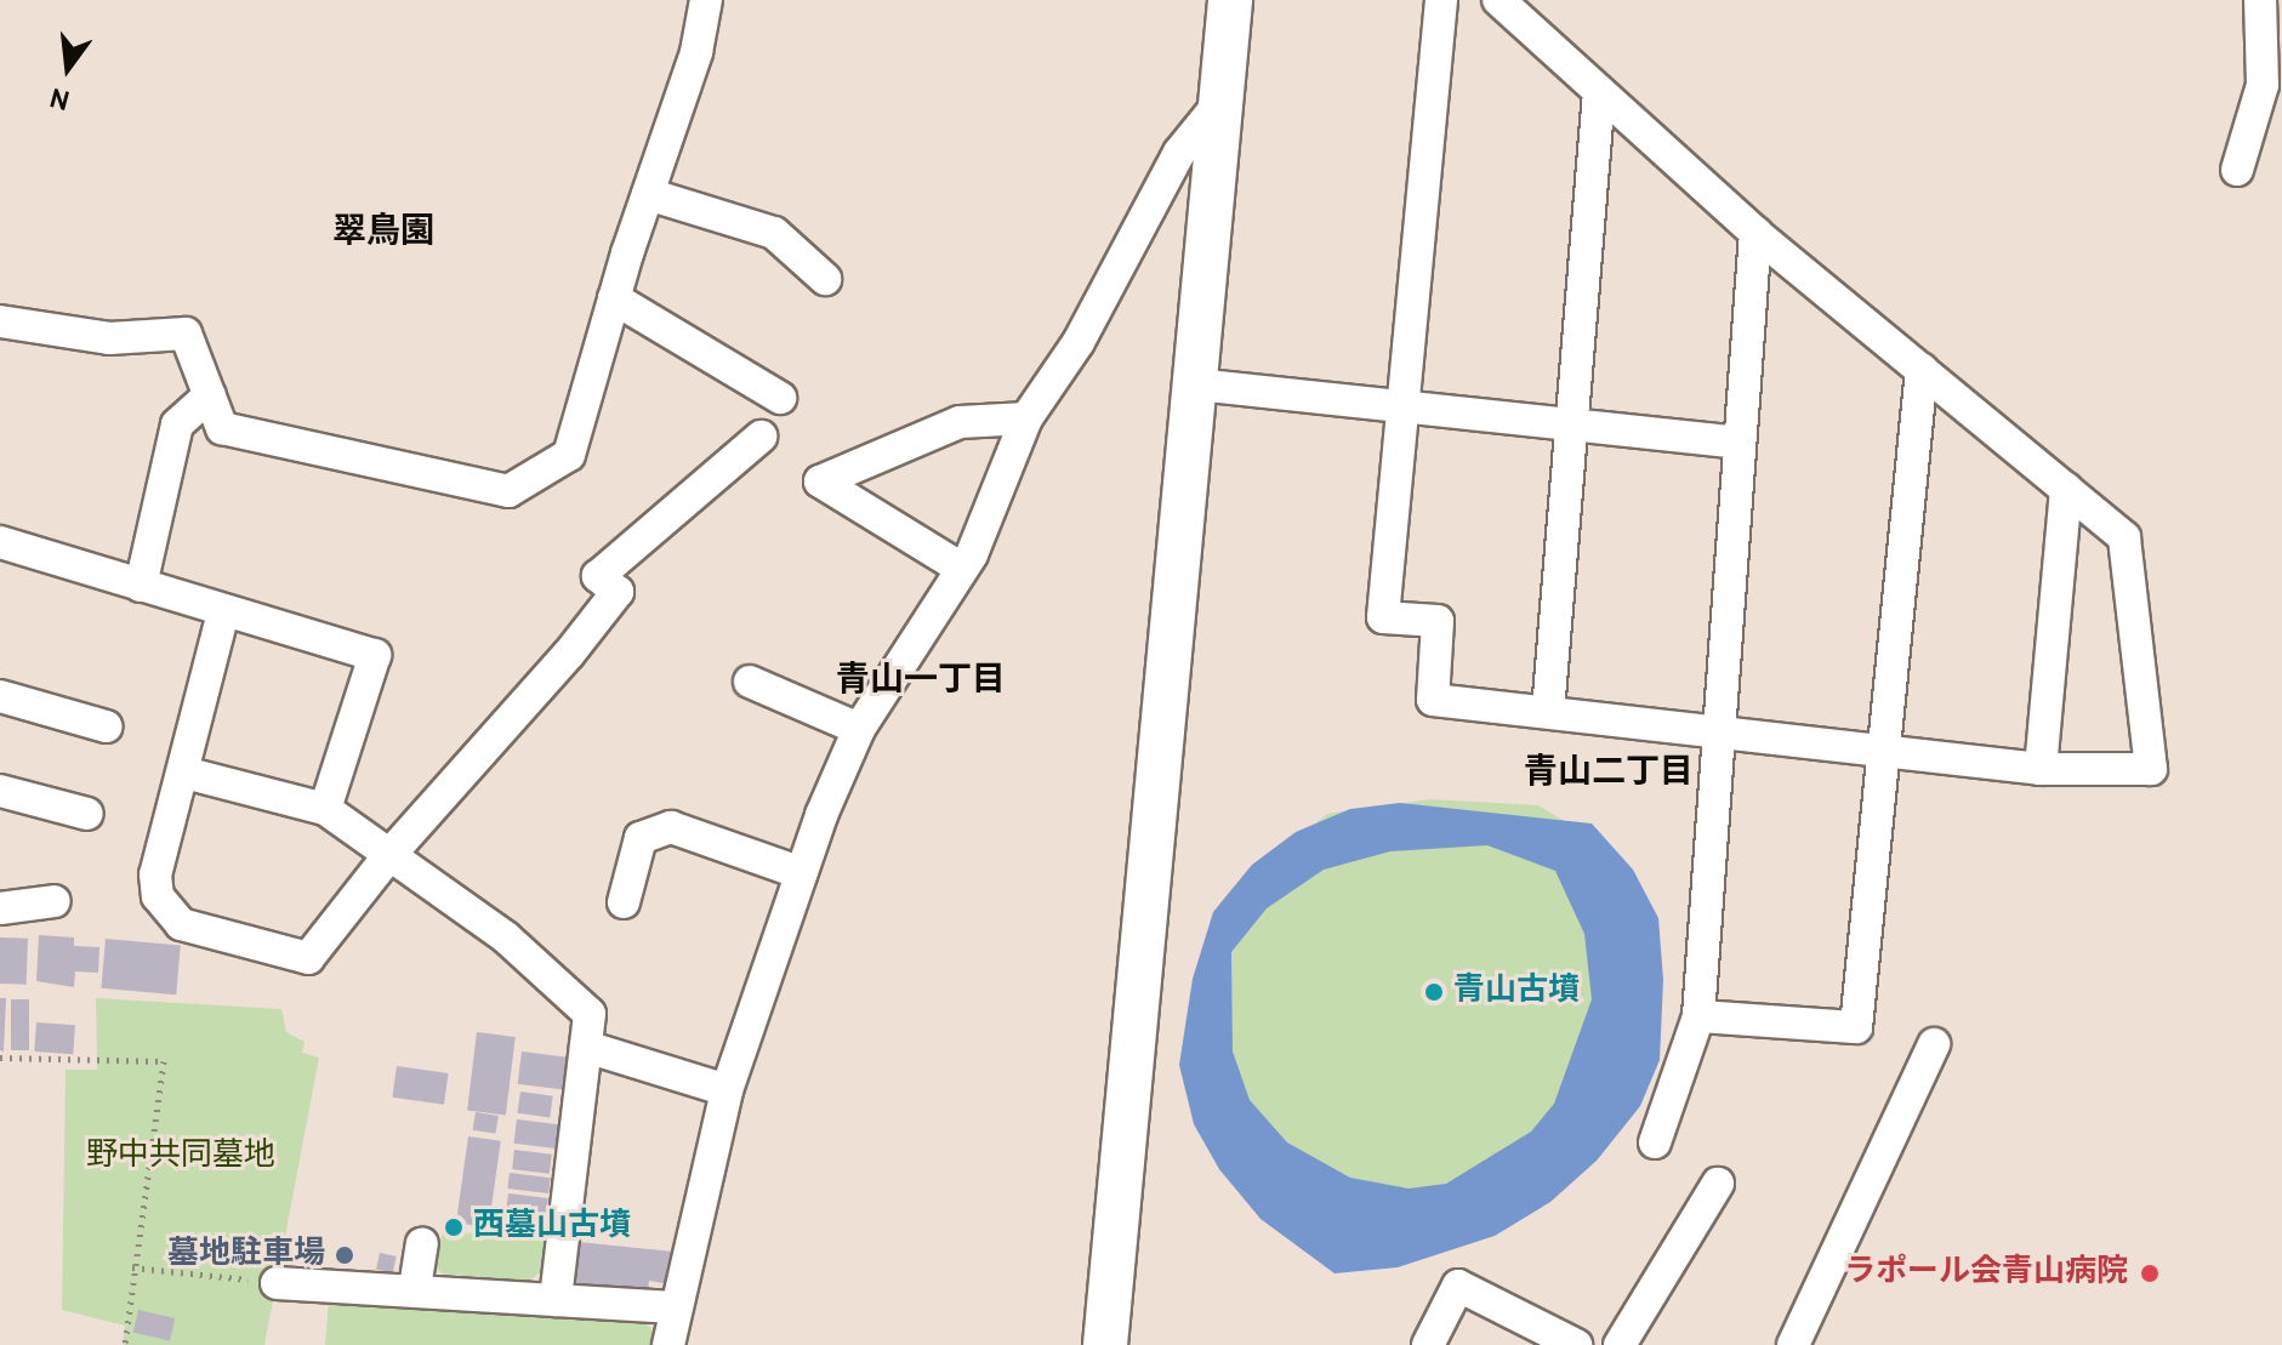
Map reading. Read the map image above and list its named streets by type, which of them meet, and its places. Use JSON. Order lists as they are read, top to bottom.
{
  "districts": ["翠鳥園", "青山一丁目", "青山二丁目"],
  "parks": ["野中共同墓地"],
  "places": [
    "青山古墳",
    "西墓山古墳",
    "墓地駐車場",
    "ラポール会青山病院"
  ],
  "north": "bottom"
}
